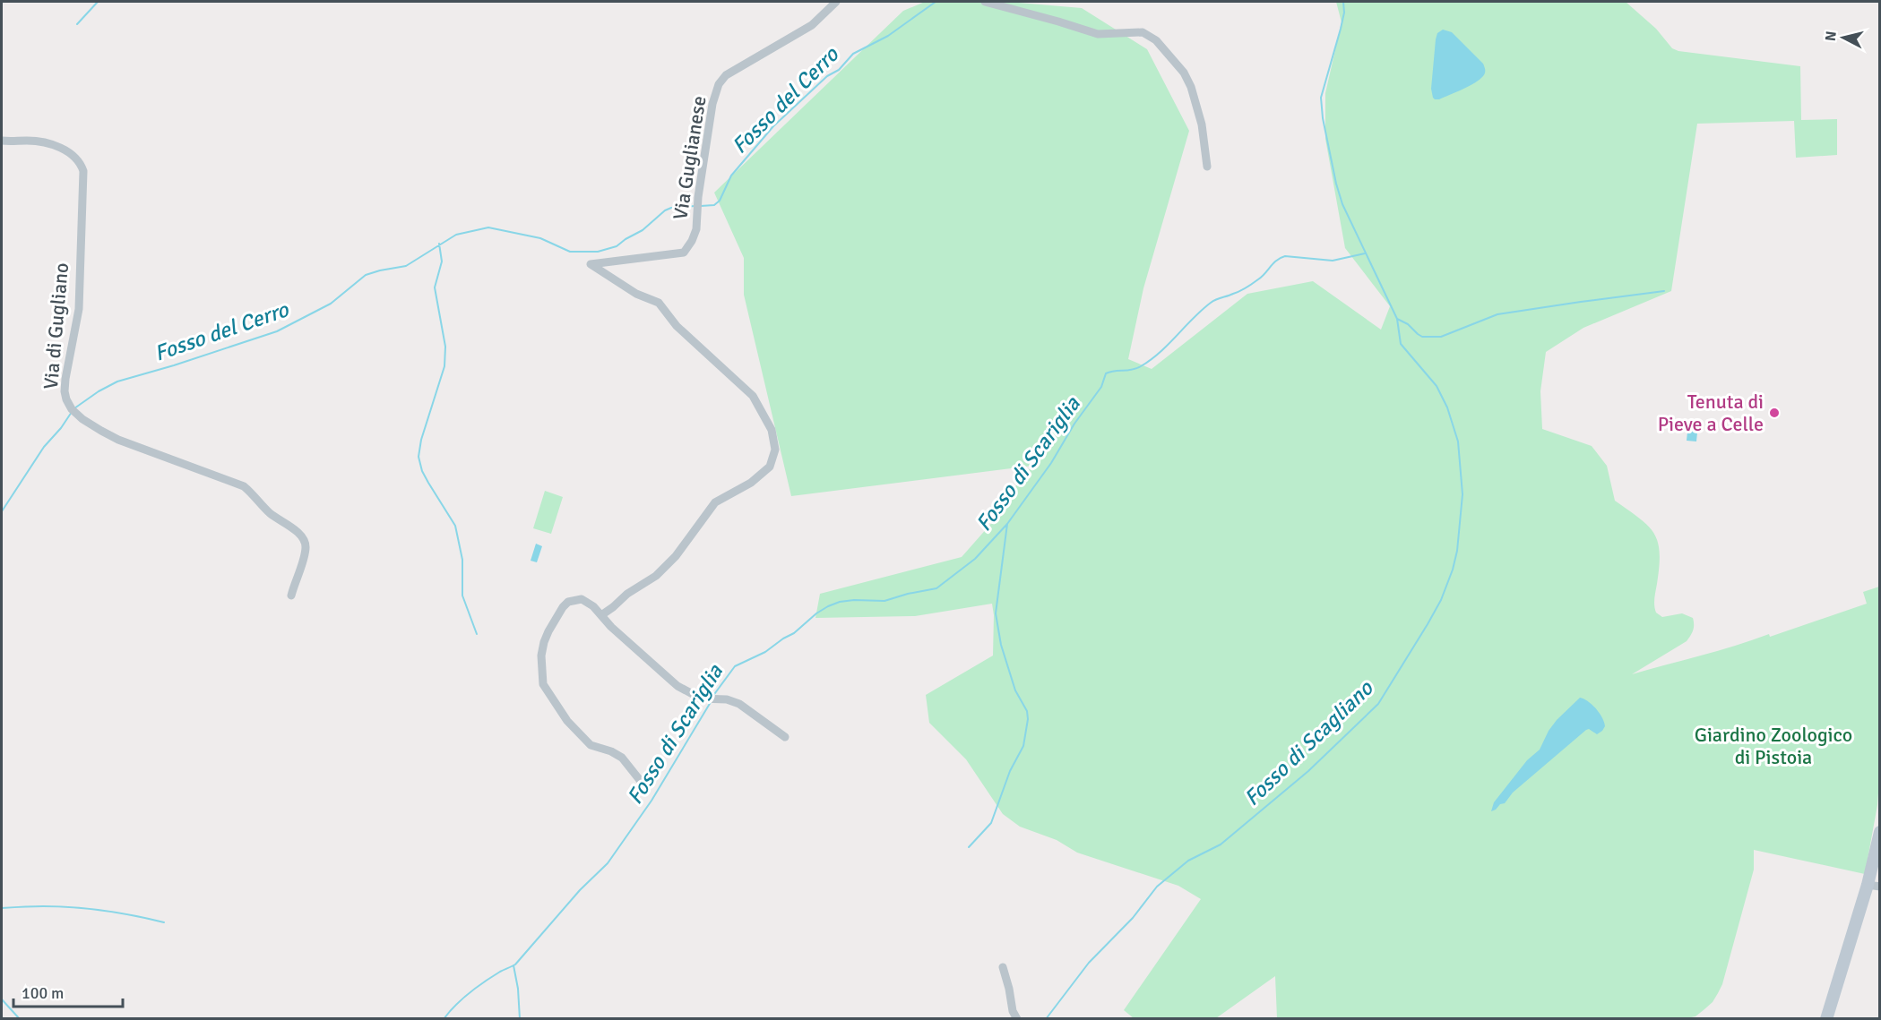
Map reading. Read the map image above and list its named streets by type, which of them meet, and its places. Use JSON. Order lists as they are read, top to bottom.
{
  "streets": {
    "street": ["Via Guglianese", "Via di Gugliano"]
  },
  "water": ["Fosso del Cerro", "Fosso di Scariglia", "Fosso di Scagliano"],
  "parks": ["Giardino Zoologico di Pistoia"],
  "places": ["Tenuta di Pieve a Celle"],
  "scale_bar": "100 m",
  "north": "left"
}
